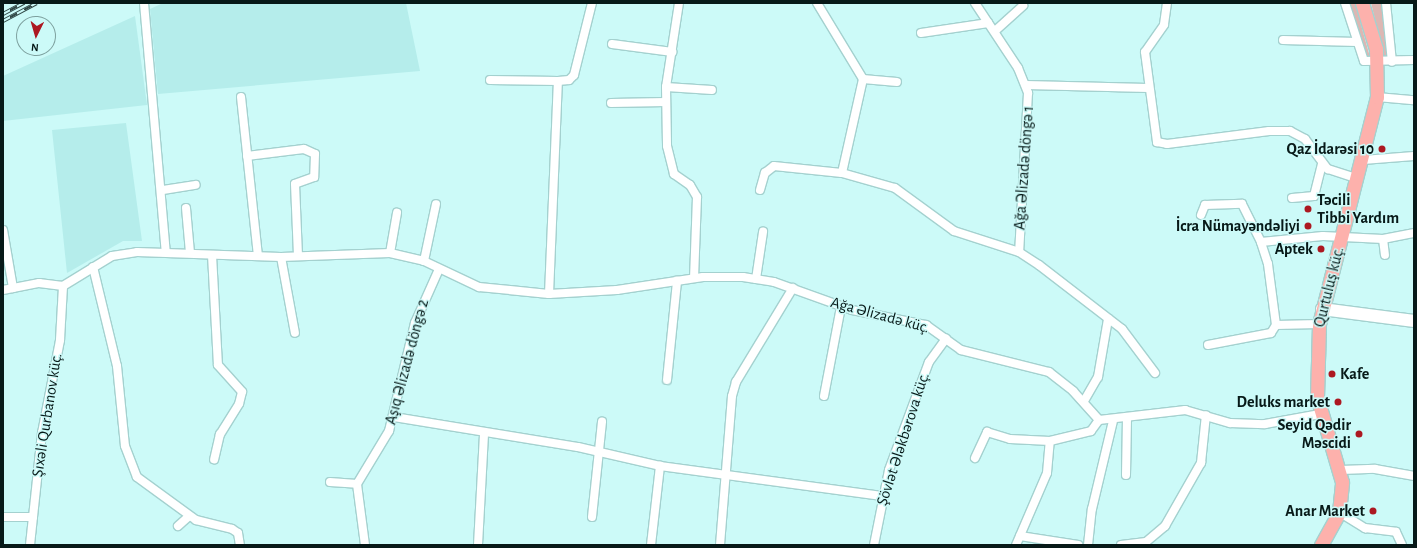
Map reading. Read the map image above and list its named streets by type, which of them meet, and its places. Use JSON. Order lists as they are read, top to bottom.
{
  "streets": {
    "main road": ["Qurtuluş küç."],
    "street": [
      "Ağa Əlizadə döngə 1",
      "Ağa Əlizadə küç.",
      "Aşıq Əlizadə döngə 2",
      "Şıxəli Qurbanov küç.",
      "Şövlət Ələkbərova küç."
    ]
  },
  "crossings": [
    ["Ağa Əlizadə küç.", "Aşıq Əlizadə döngə 2"],
    ["Ağa Əlizadə küç.", "Şıxəli Qurbanov küç."],
    ["Ağa Əlizadə küç.", "Şövlət Ələkbərova küç."]
  ],
  "places": [
    "Qaz İdarəsi 10",
    "Təcili Tibbi Yardım",
    "İcra Nümayəndəliyi",
    "Aptek",
    "Kafe",
    "Deluks market",
    "Seyid Qədir Məscidi",
    "Anar Market"
  ],
  "north": "bottom"
}
